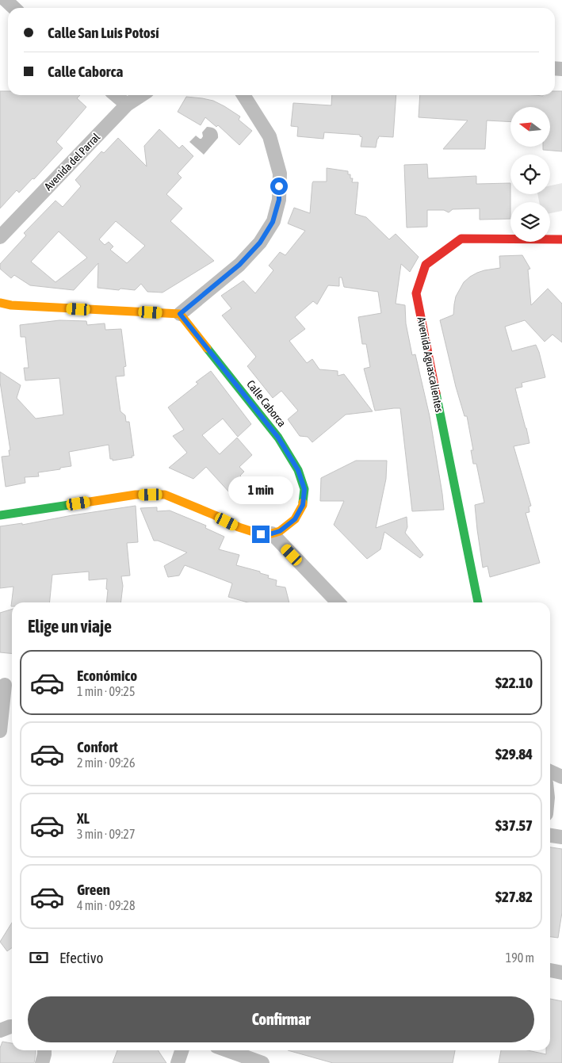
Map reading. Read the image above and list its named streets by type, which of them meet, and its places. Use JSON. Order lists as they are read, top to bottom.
{
  "streets": {
    "street": ["Avenida del Parral", "Avenida Aguascalientes", "Calle Caborca"]
  },
  "north": "left",
  "page": {
    "banner": ["Calle San Luis Potosí", "Calle Caborca"],
    "bubble": "1 min",
    "heading": "Elige un viaje",
    "list": [
      {
        "name": "Económico",
        "note": "1 min · 09:25",
        "value": "$22.10"
      },
      {
        "name": "Confort",
        "note": "2 min · 09:26",
        "value": "$29.84"
      },
      {
        "name": "XL",
        "note": "3 min · 09:27",
        "value": "$37.57"
      },
      {
        "name": "Green",
        "note": "4 min · 09:28",
        "value": "$27.82"
      }
    ],
    "pay": ["Efectivo", "190 m"],
    "buttons": "Confirmar"
  }
}
